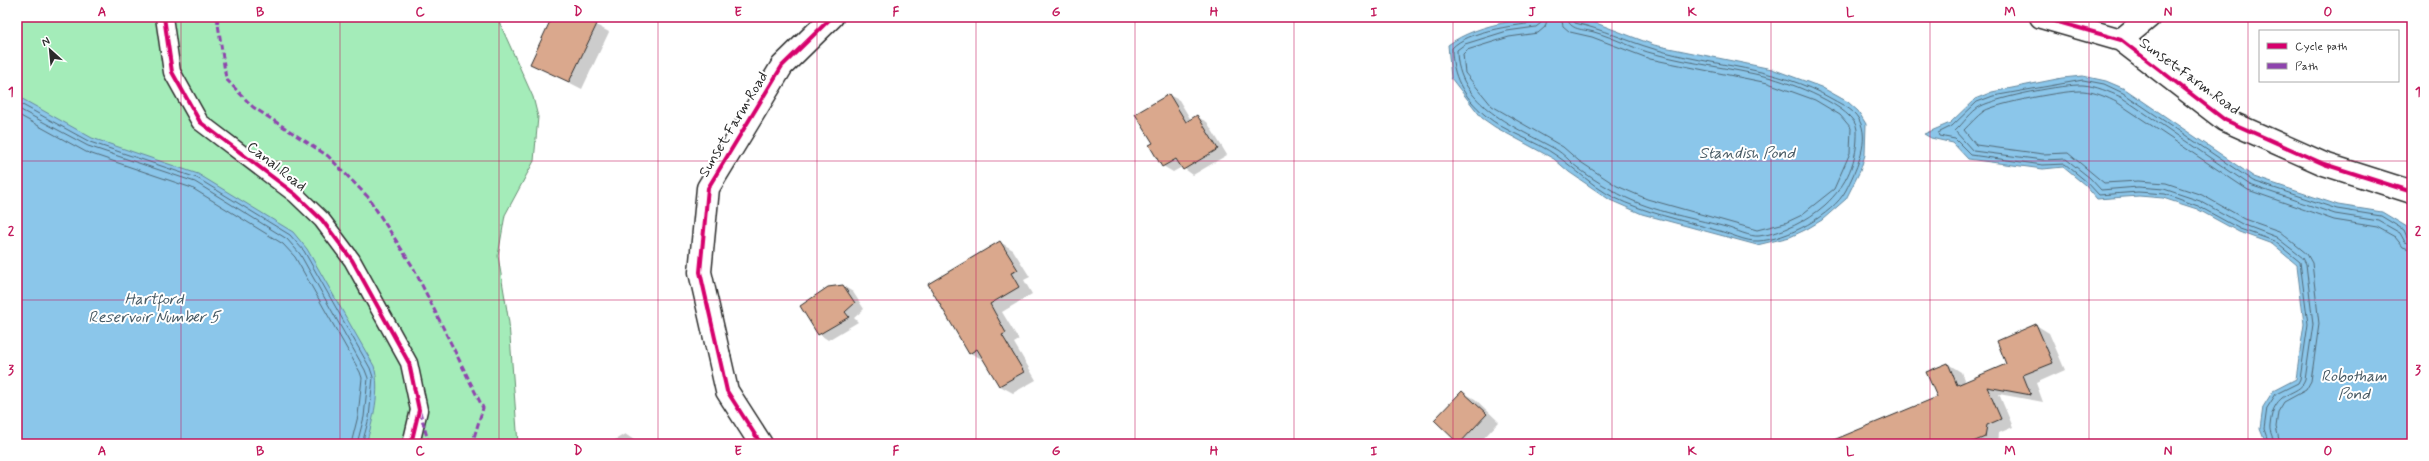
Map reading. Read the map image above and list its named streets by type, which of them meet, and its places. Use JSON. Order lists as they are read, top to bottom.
{
  "streets": {
    "street": ["Sunset Farm Road"],
    "lane": ["Canal Road"]
  },
  "water": ["Standish Pond", "Hartford Reservoir Number 5", "Robotham Pond"],
  "legend": ["Cycle path", "Path"],
  "north": "top left",
  "grid": {
    "columns": [
      "A",
      "B",
      "C",
      "D",
      "E",
      "F",
      "G",
      "H",
      "I",
      "J",
      "K",
      "L",
      "M",
      "N",
      "O"
    ],
    "rows": ["1", "2", "3"]
  }
}
